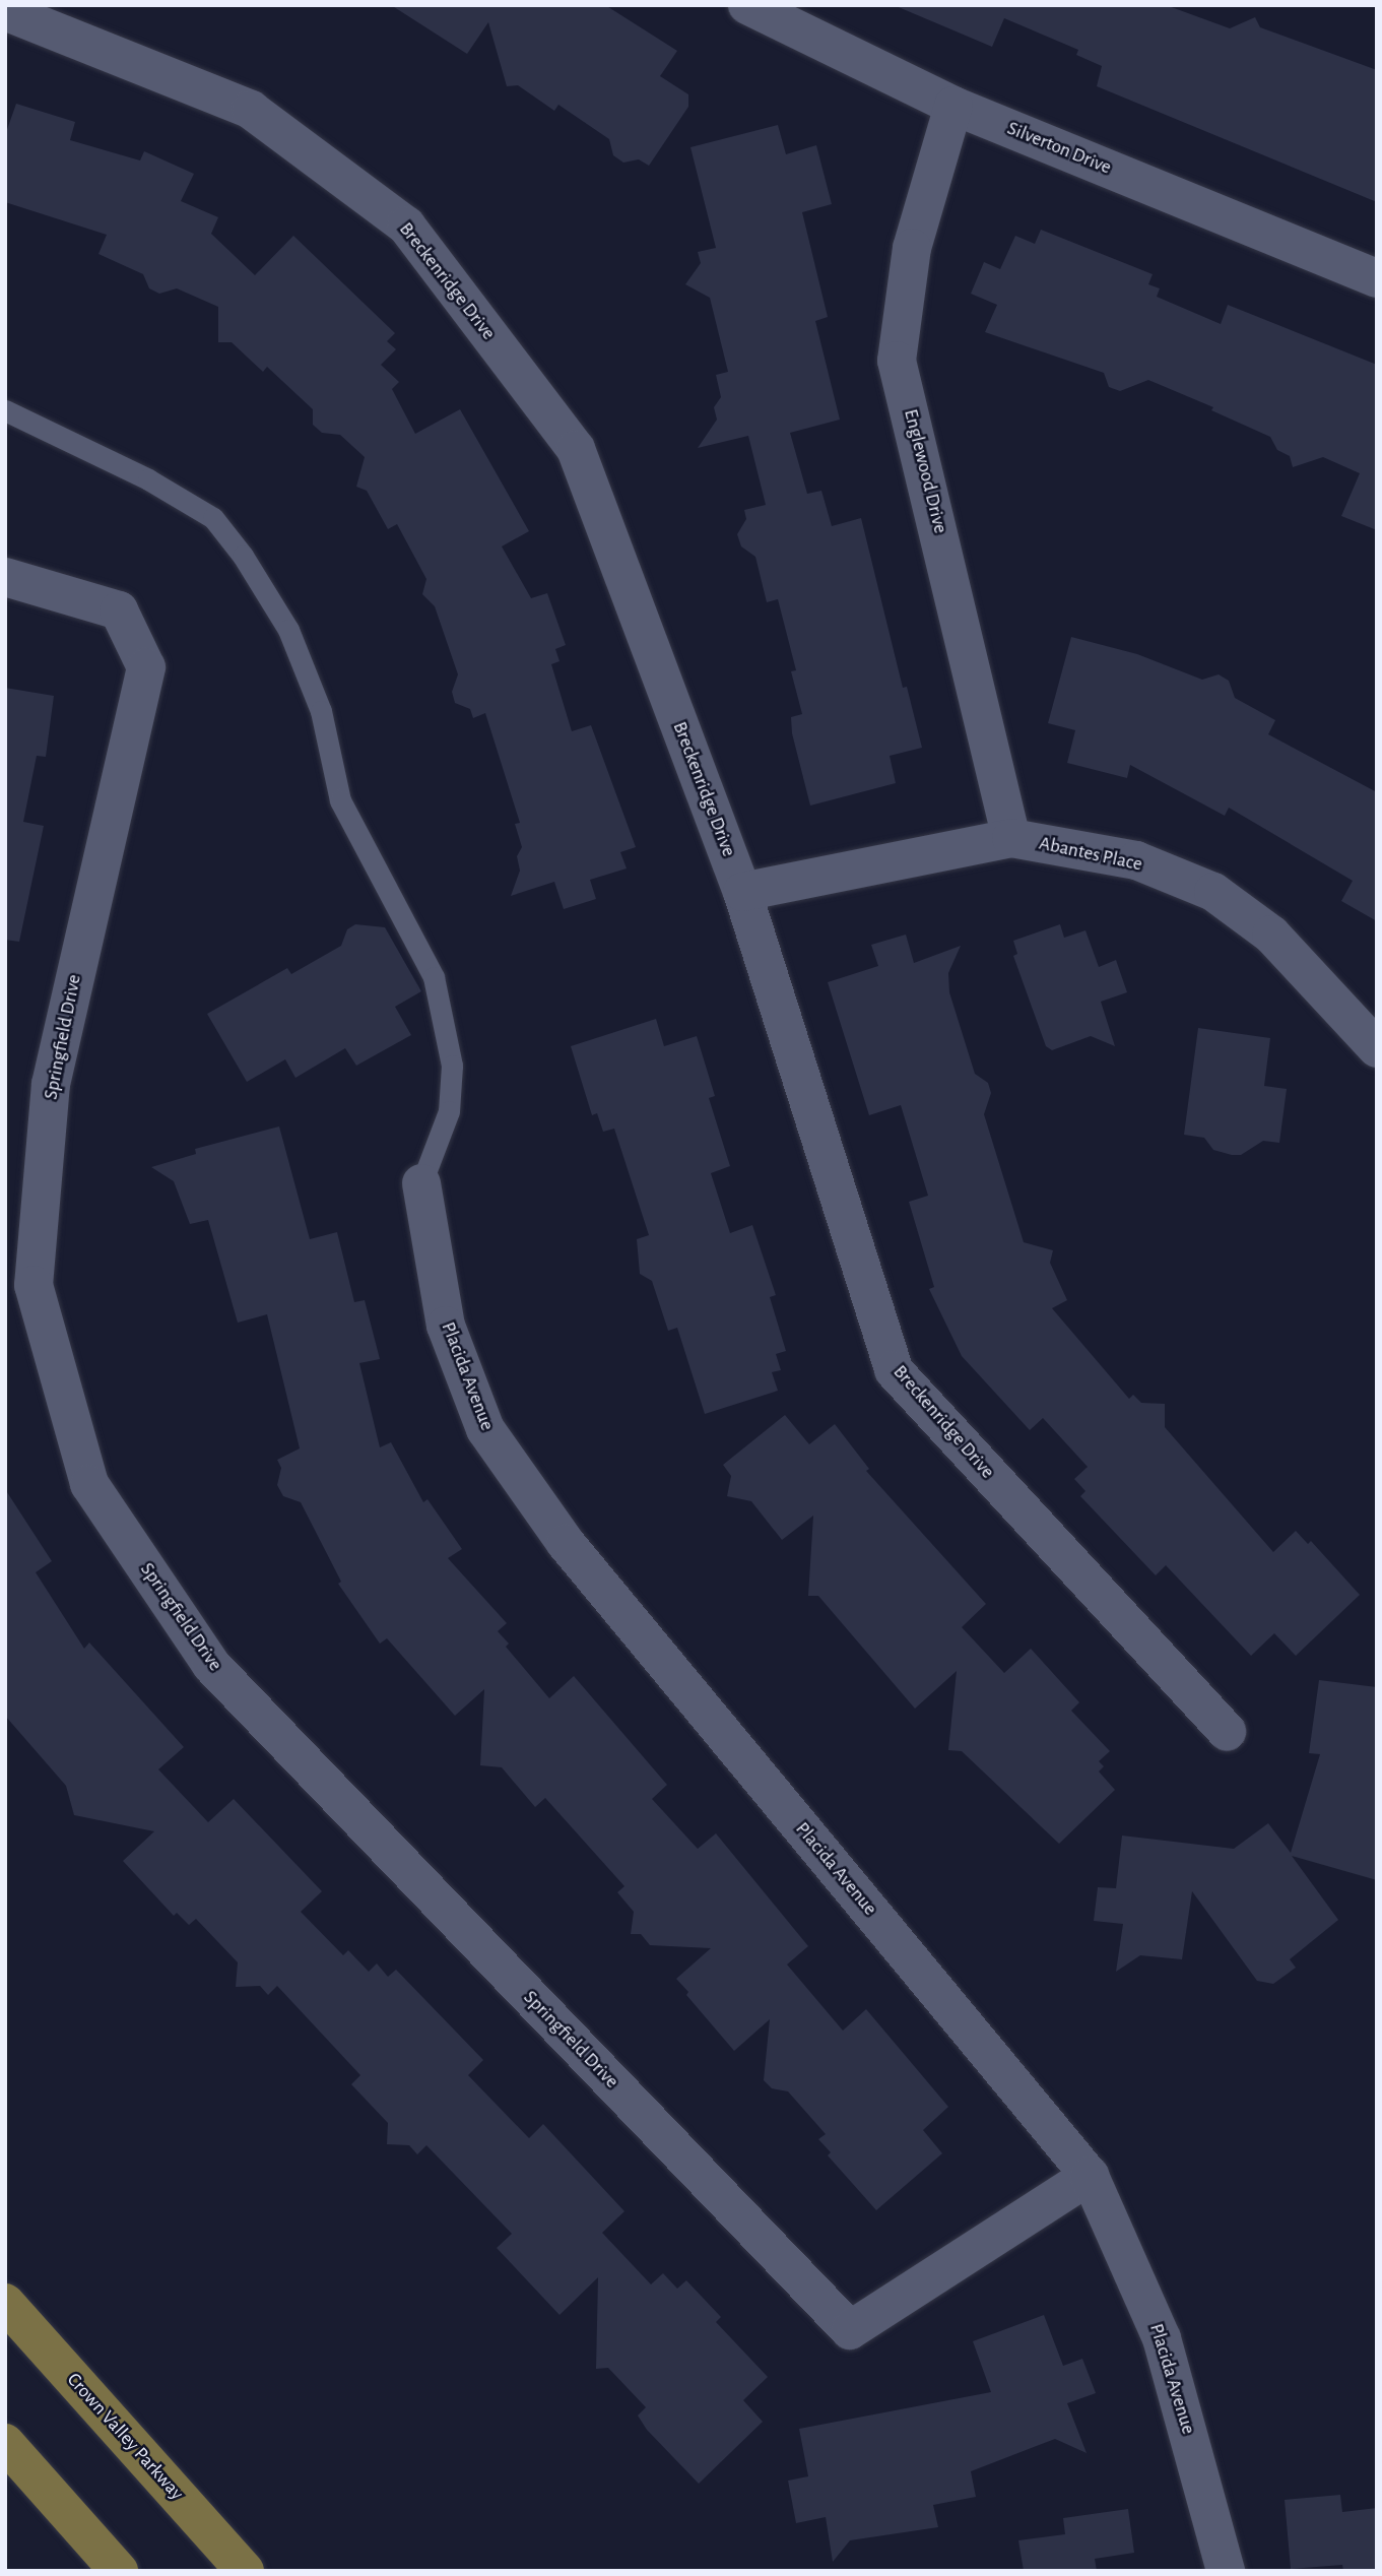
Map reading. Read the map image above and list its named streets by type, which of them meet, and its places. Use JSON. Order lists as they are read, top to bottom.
{
  "streets": {
    "main road": ["Crown Valley Parkway"],
    "street": [
      "Silverton Drive",
      "Breckenridge Drive",
      "Englewood Drive",
      "Abantes Place",
      "Springfield Drive",
      "Placida Avenue"
    ]
  },
  "crossings": [
    ["Silverton Drive", "Englewood Drive"],
    ["Breckenridge Drive", "Abantes Place"],
    ["Englewood Drive", "Abantes Place"],
    ["Springfield Drive", "Placida Avenue"]
  ]
}
